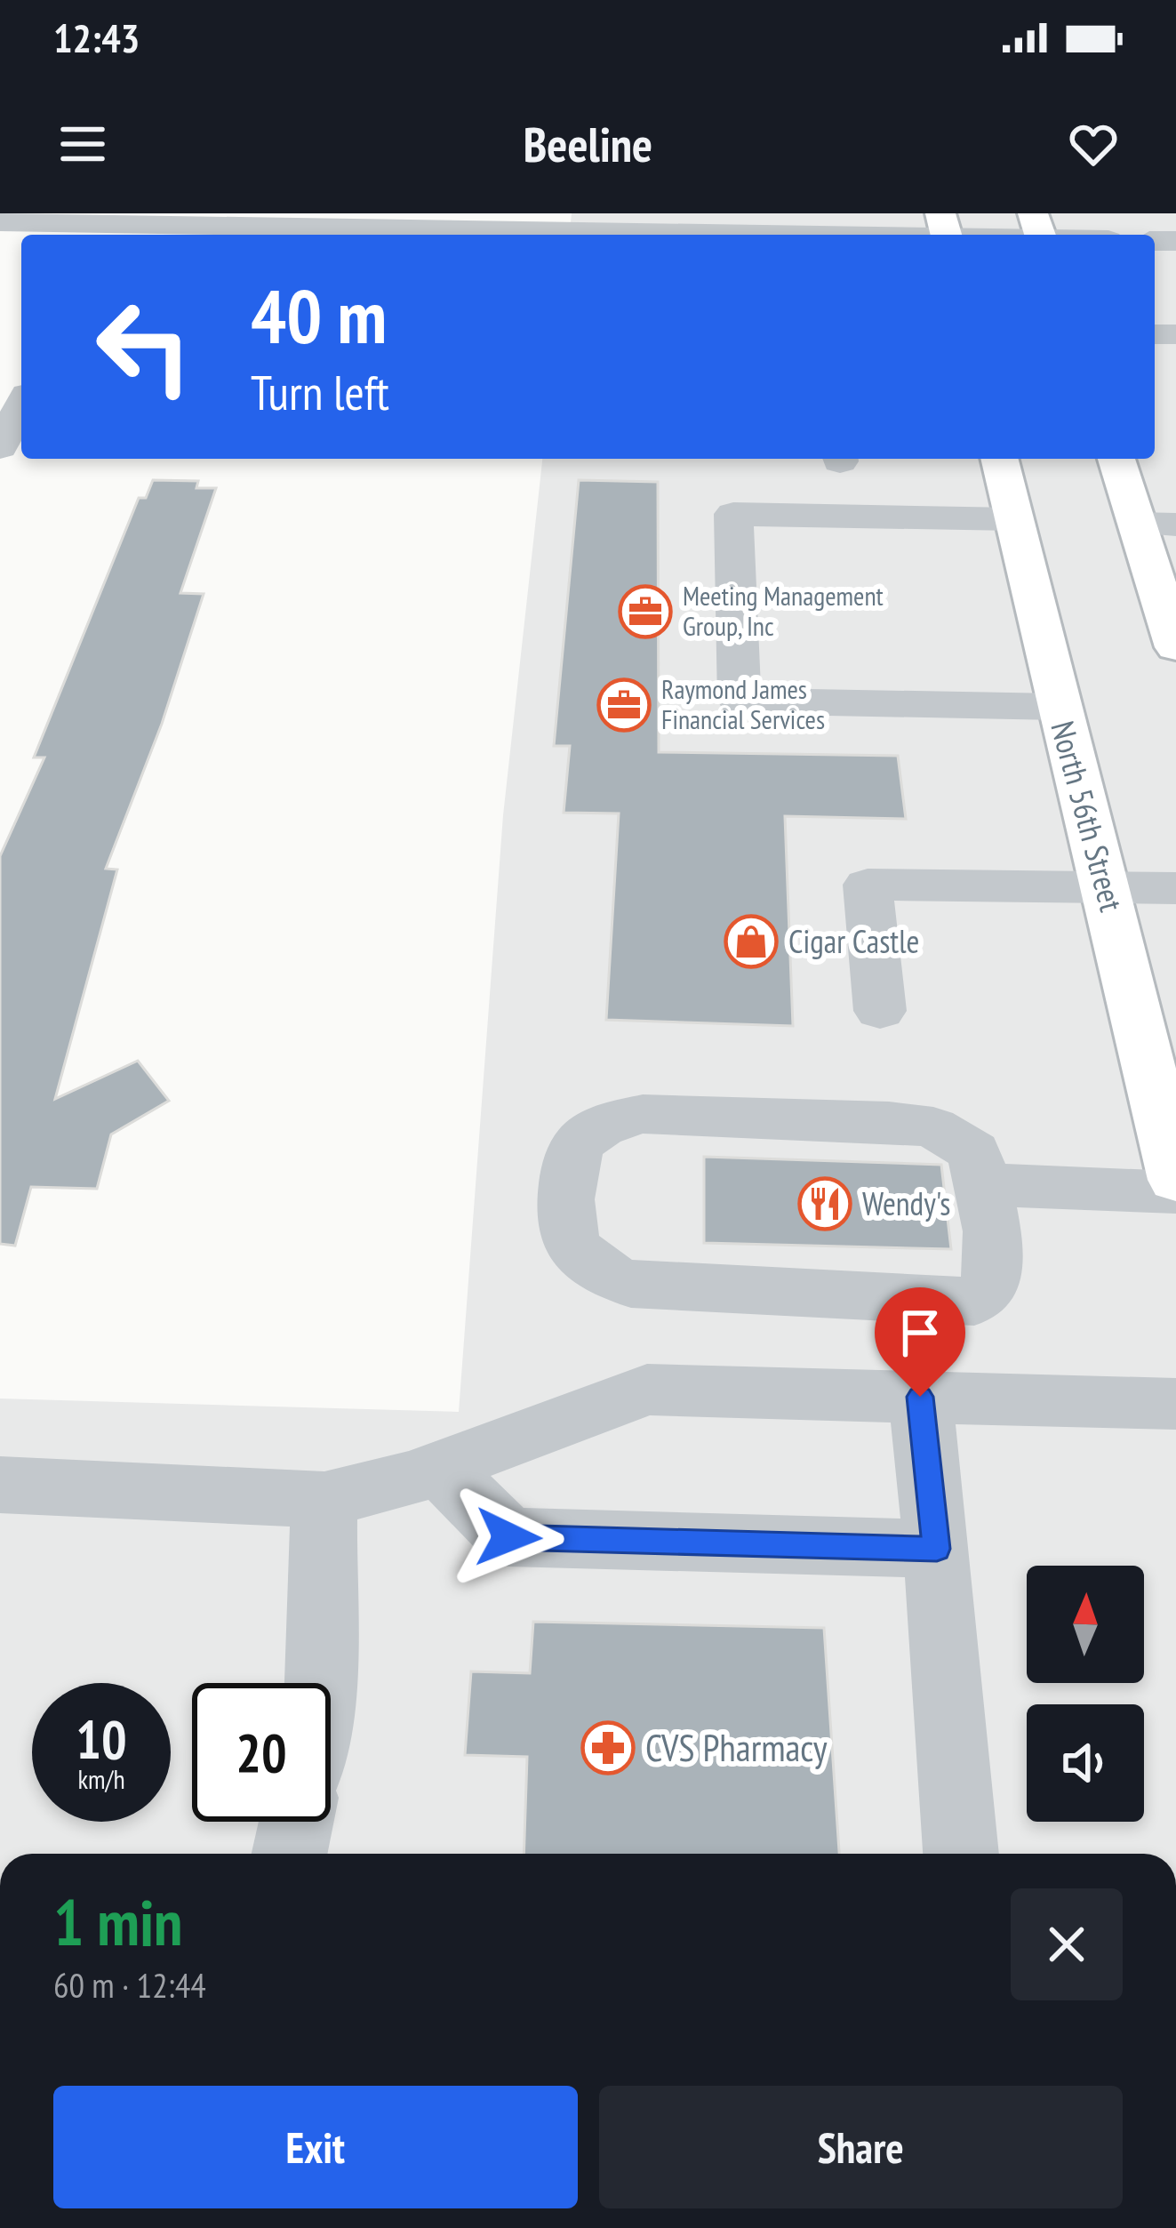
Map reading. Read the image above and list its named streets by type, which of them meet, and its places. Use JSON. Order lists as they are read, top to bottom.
{
  "streets": {
    "main road": ["North 56th Street"]
  },
  "places": {
    "office": ["Meeting Management Group, Inc", "Raymond James Financial Services"],
    "shop": ["Cigar Castle"],
    "restaurant": ["Wendy's"],
    "pharmacy": ["CVS Pharmacy"]
  },
  "north": "top",
  "page": {
    "status": "12:43",
    "header": "Beeline",
    "turn": ["40 m", "Turn left"],
    "speed": "10 km/h",
    "limit": "20",
    "heading": ["1 min", "60 m · 12:44"],
    "buttons": ["Exit", "Share"]
  }
}
